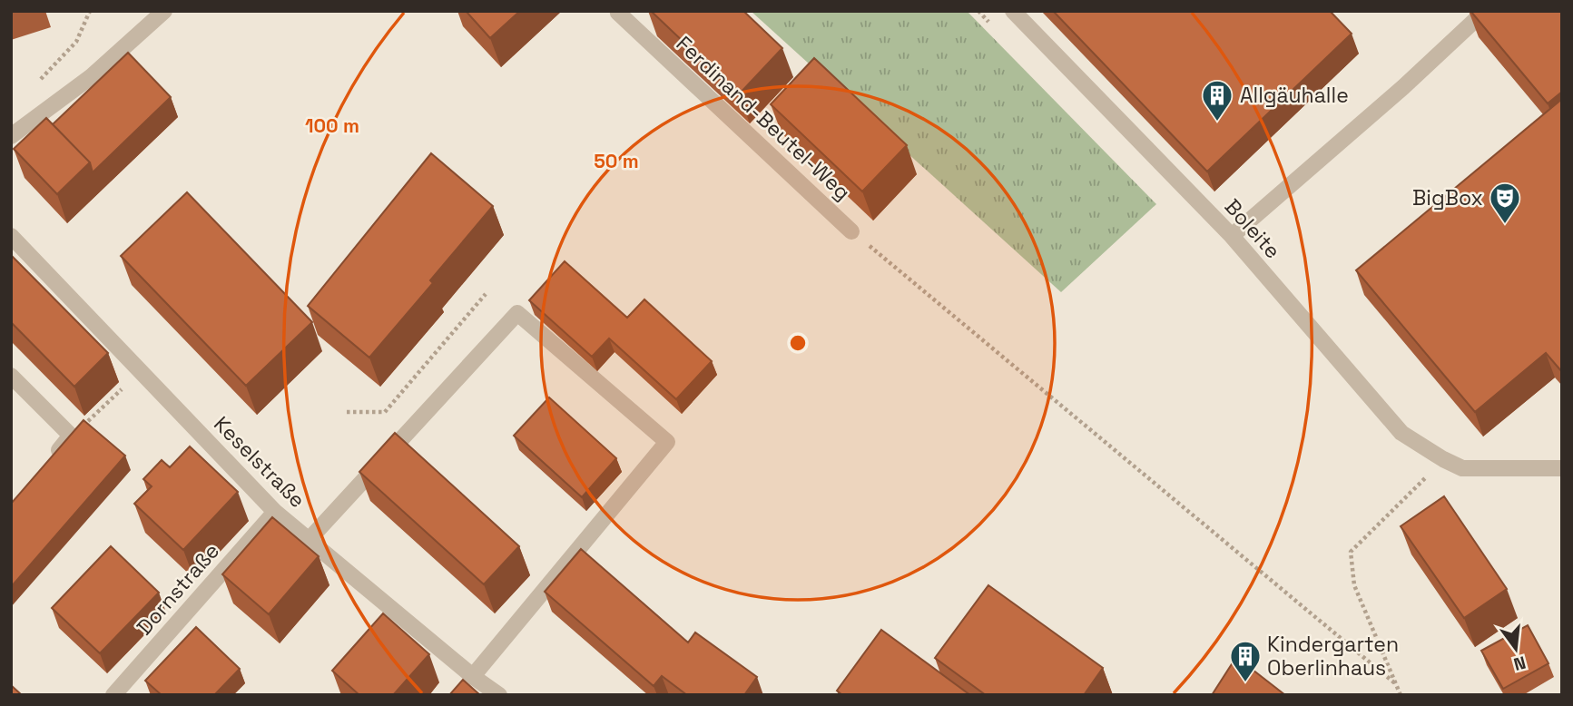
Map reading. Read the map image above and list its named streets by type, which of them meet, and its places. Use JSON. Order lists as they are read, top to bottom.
{
  "streets": {
    "street": [
      "Ferdinand-Beutel-Weg",
      "Boleite",
      "Keselstraße",
      "Dornstraße"
    ]
  },
  "crossings": [
    ["Keselstraße", "Dornstraße"]
  ],
  "places": {
    "building": ["Allgäuhalle", "Kindergarten Oberlinhaus"],
    "theatre": ["BigBox"]
  },
  "north": "bottom",
  "rings": ["100 m", "50 m"]
}
